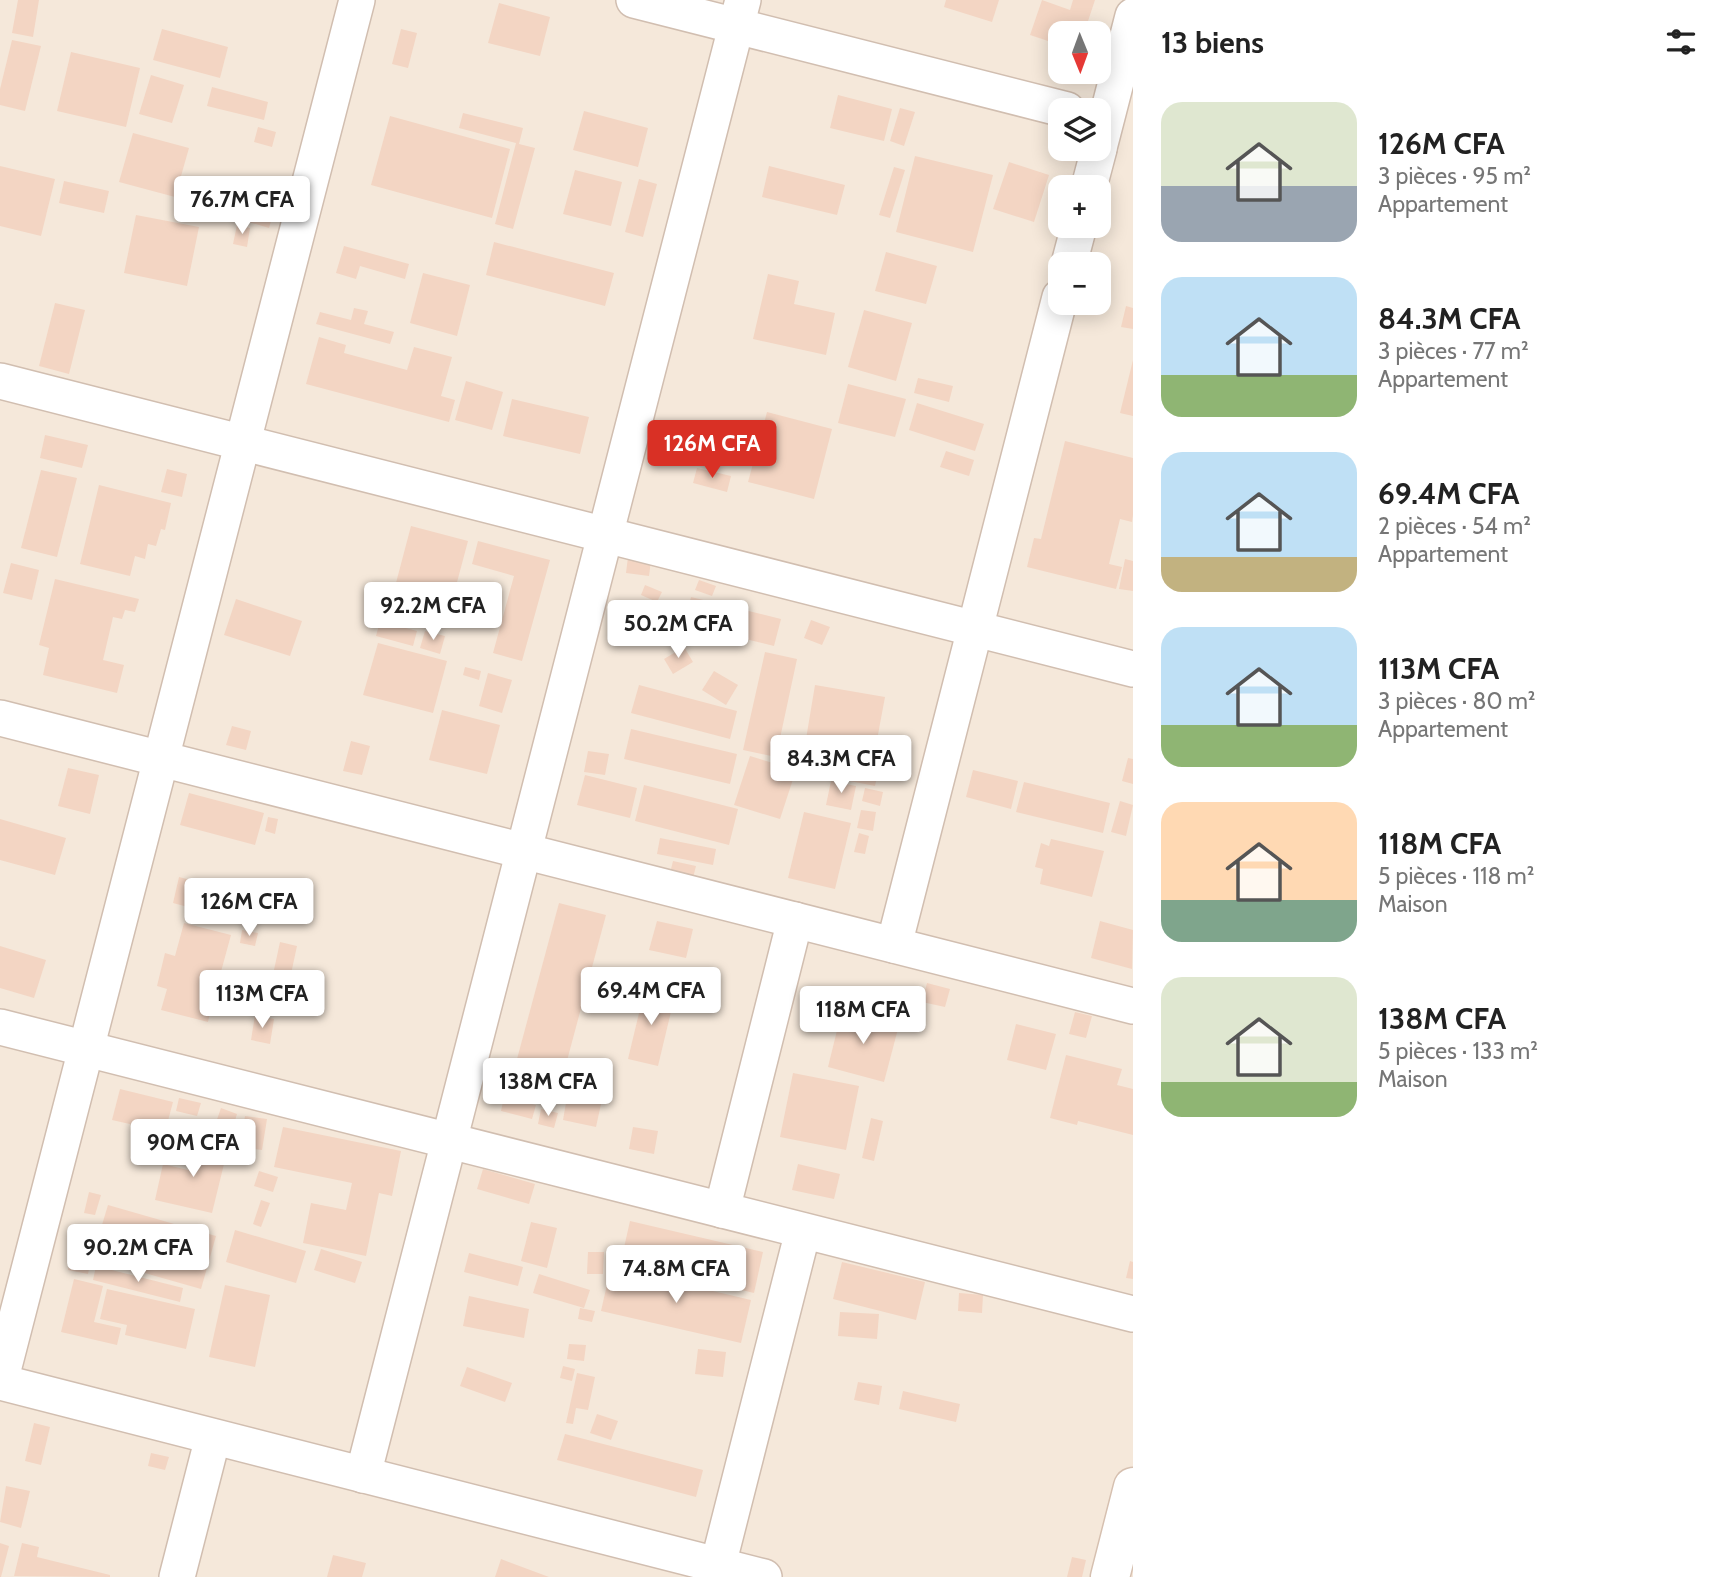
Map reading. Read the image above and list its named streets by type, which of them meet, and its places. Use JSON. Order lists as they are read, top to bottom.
{
  "north": "bottom",
  "page": {
    "heading": "13 biens",
    "map_buttons": ["+", "−"],
    "list": [
      {
        "name": "126M CFA",
        "note": "3 pièces · 95 m² · Appartement"
      },
      {
        "name": "84.3M CFA",
        "note": "3 pièces · 77 m² · Appartement"
      },
      {
        "name": "69.4M CFA",
        "note": "2 pièces · 54 m² · Appartement"
      },
      {
        "name": "113M CFA",
        "note": "3 pièces · 80 m² · Appartement"
      },
      {
        "name": "118M CFA",
        "note": "5 pièces · 118 m² · Maison"
      },
      {
        "name": "138M CFA",
        "note": "5 pièces · 133 m² · Maison"
      }
    ],
    "price": [
      "76.7M CFA",
      "126M CFA",
      "92.2M CFA",
      "50.2M CFA",
      "84.3M CFA",
      "126M CFA",
      "69.4M CFA",
      "113M CFA",
      "118M CFA",
      "138M CFA",
      "90M CFA",
      "90.2M CFA",
      "74.8M CFA"
    ]
  }
}
